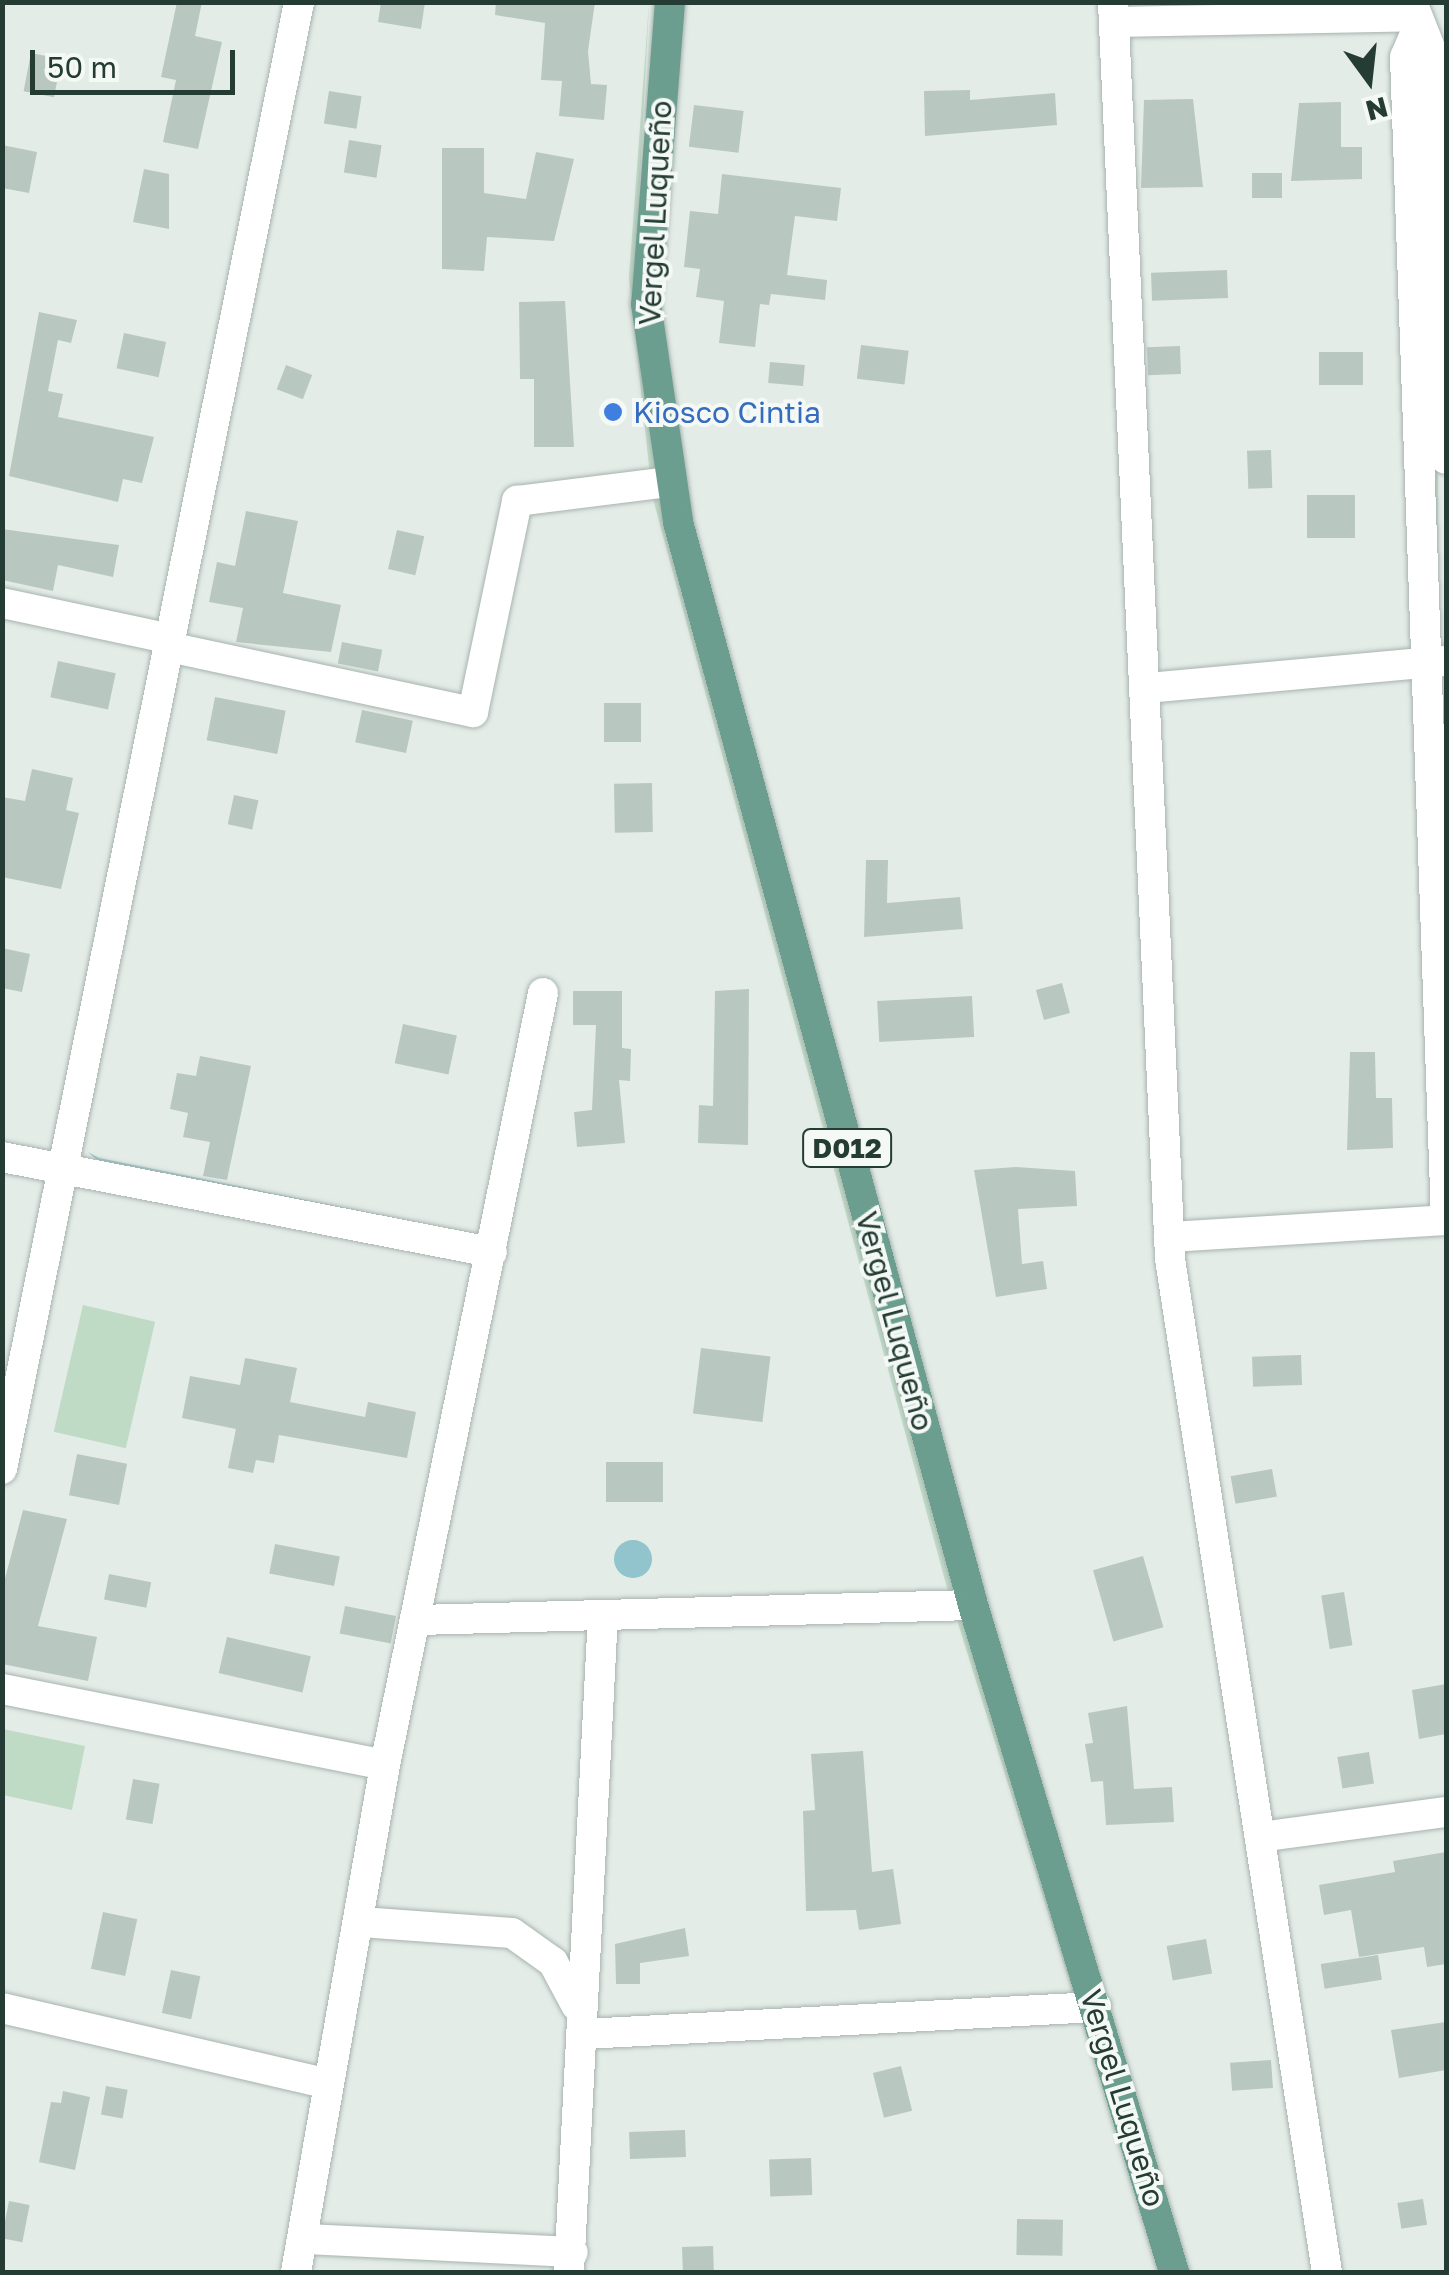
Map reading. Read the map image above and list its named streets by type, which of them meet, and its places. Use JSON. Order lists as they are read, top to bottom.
{
  "streets": {
    "main road": ["Vergel Luqueño", "D012"]
  },
  "places": ["Kiosco Cintia"],
  "scale_bar": "50 m",
  "north": "bottom"
}
